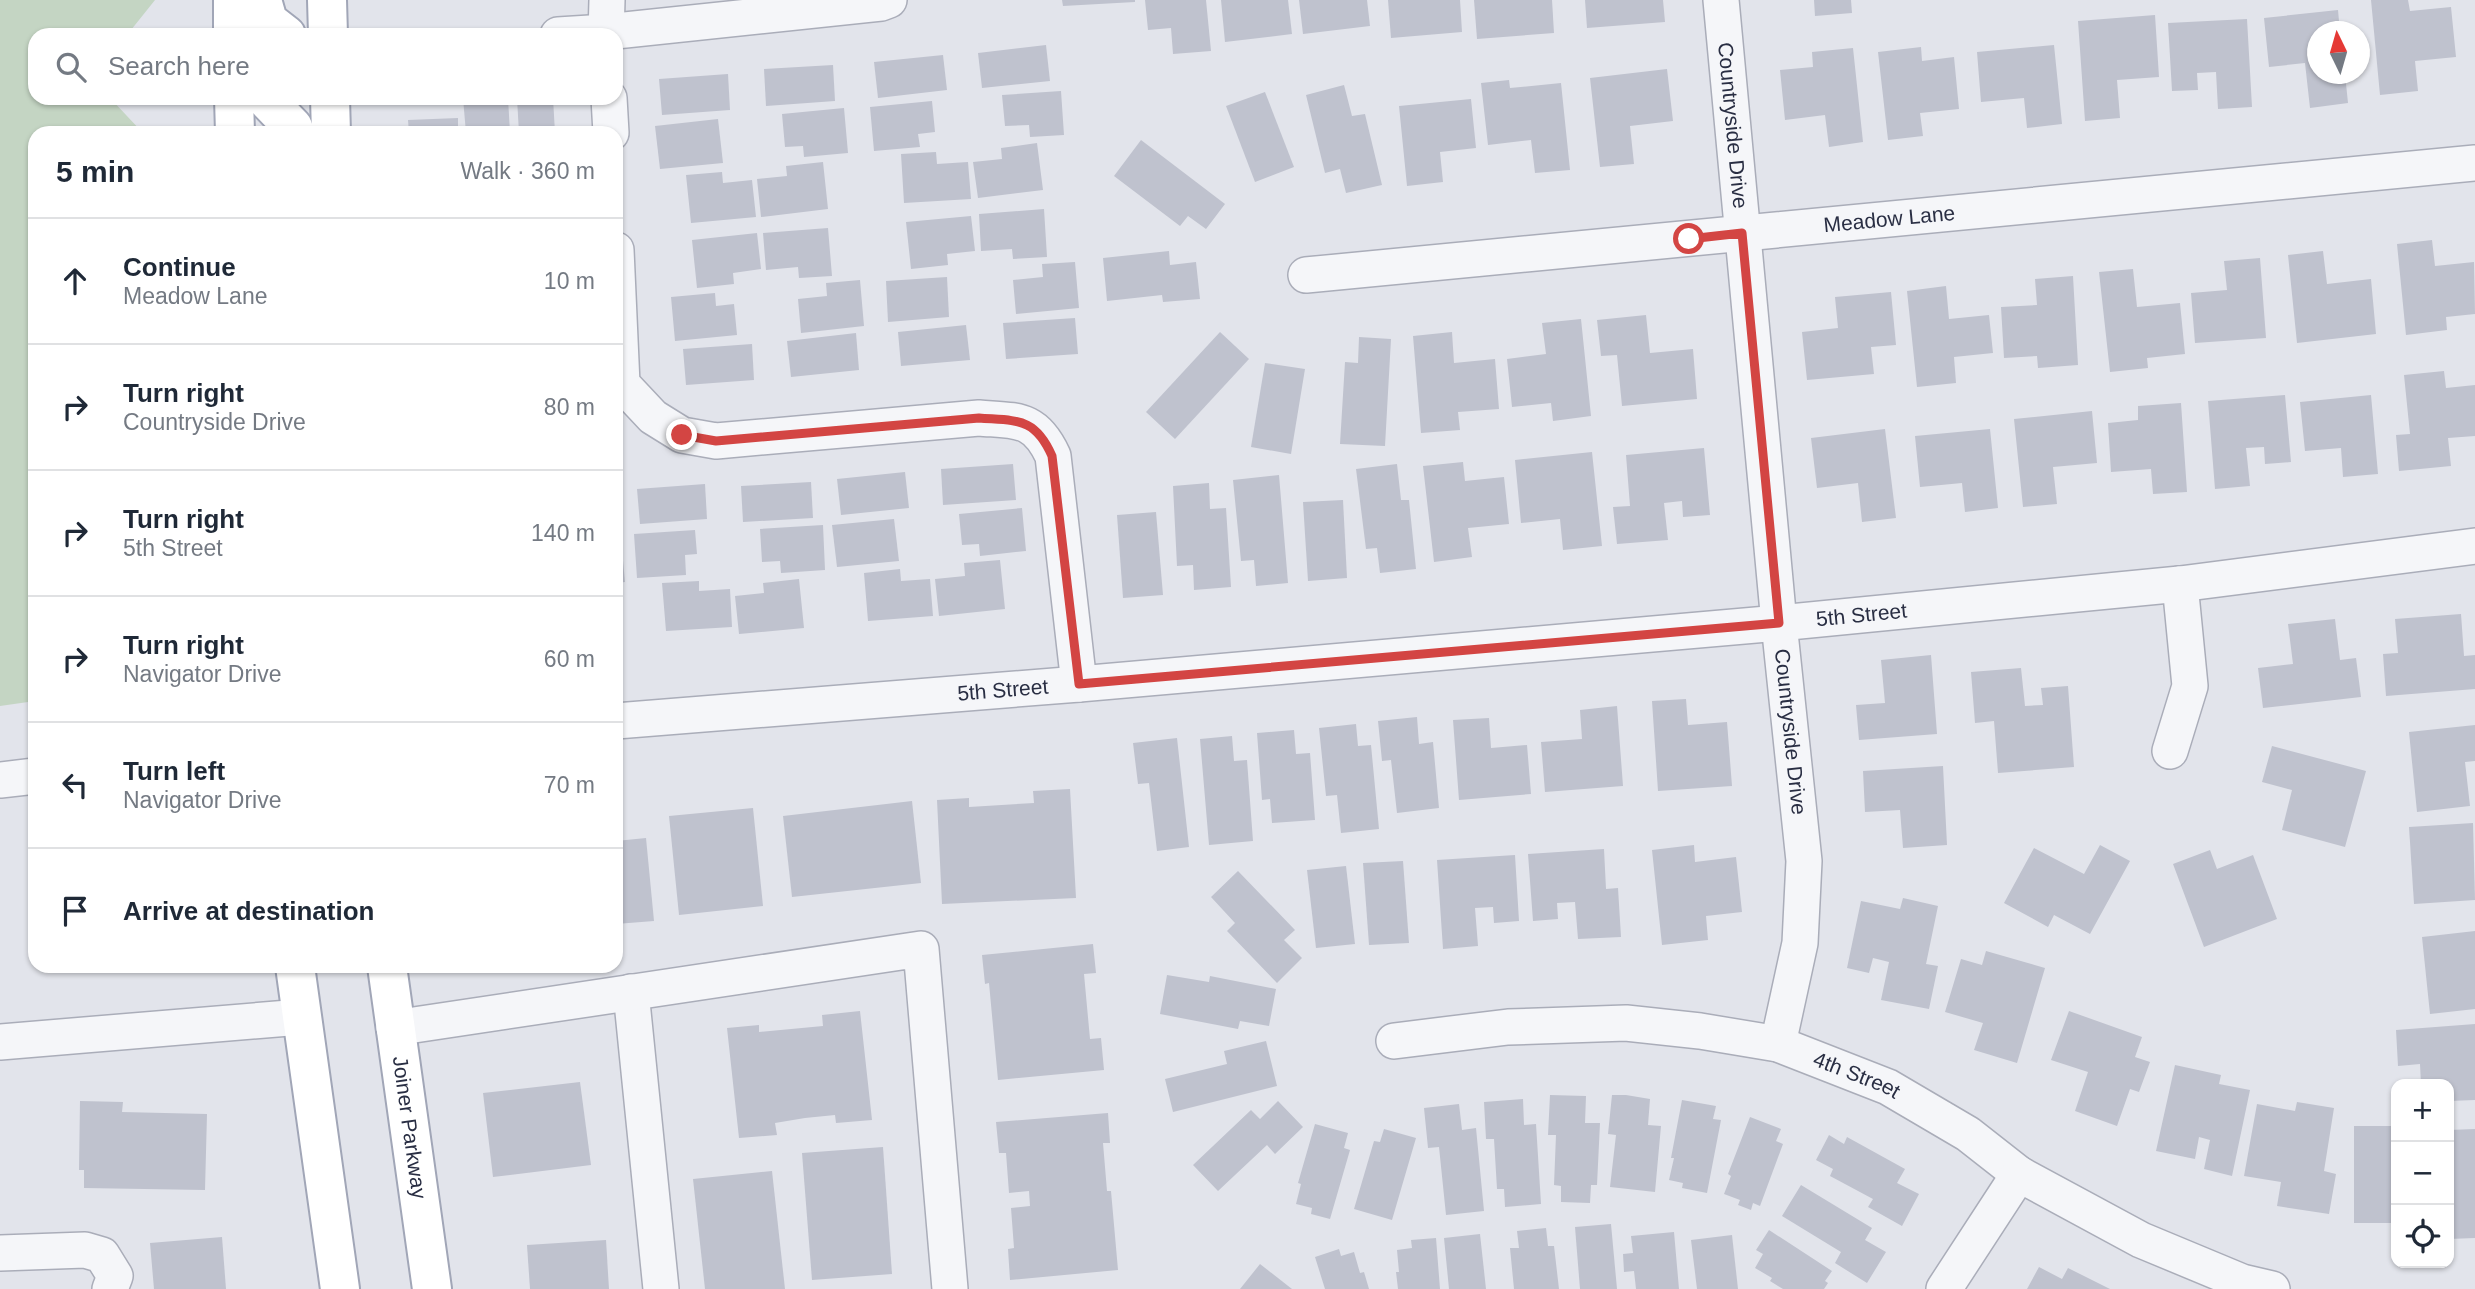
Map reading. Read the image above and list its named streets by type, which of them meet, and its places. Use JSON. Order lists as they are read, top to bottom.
{
  "streets": {
    "main road": ["Joiner Parkway"],
    "street": [
      "Countryside Drive",
      "Meadow Lane",
      "5th Street",
      "4th Street"
    ]
  },
  "crossings": [
    ["Countryside Drive", "Meadow Lane"],
    ["Countryside Drive", "5th Street"],
    ["Countryside Drive", "4th Street"]
  ],
  "north": "top",
  "page": {
    "search": "Search here",
    "heading": ["5 min", "Walk · 360 m"],
    "list": [
      ["Continue", "Meadow Lane", "10 m"],
      ["Turn right", "Countryside Drive", "80 m"],
      ["Turn right", "5th Street", "140 m"],
      ["Turn right", "Navigator Drive", "60 m"],
      ["Turn left", "Navigator Drive", "70 m"],
      "Arrive at destination"
    ],
    "map_buttons": ["+", "−"]
  }
}
